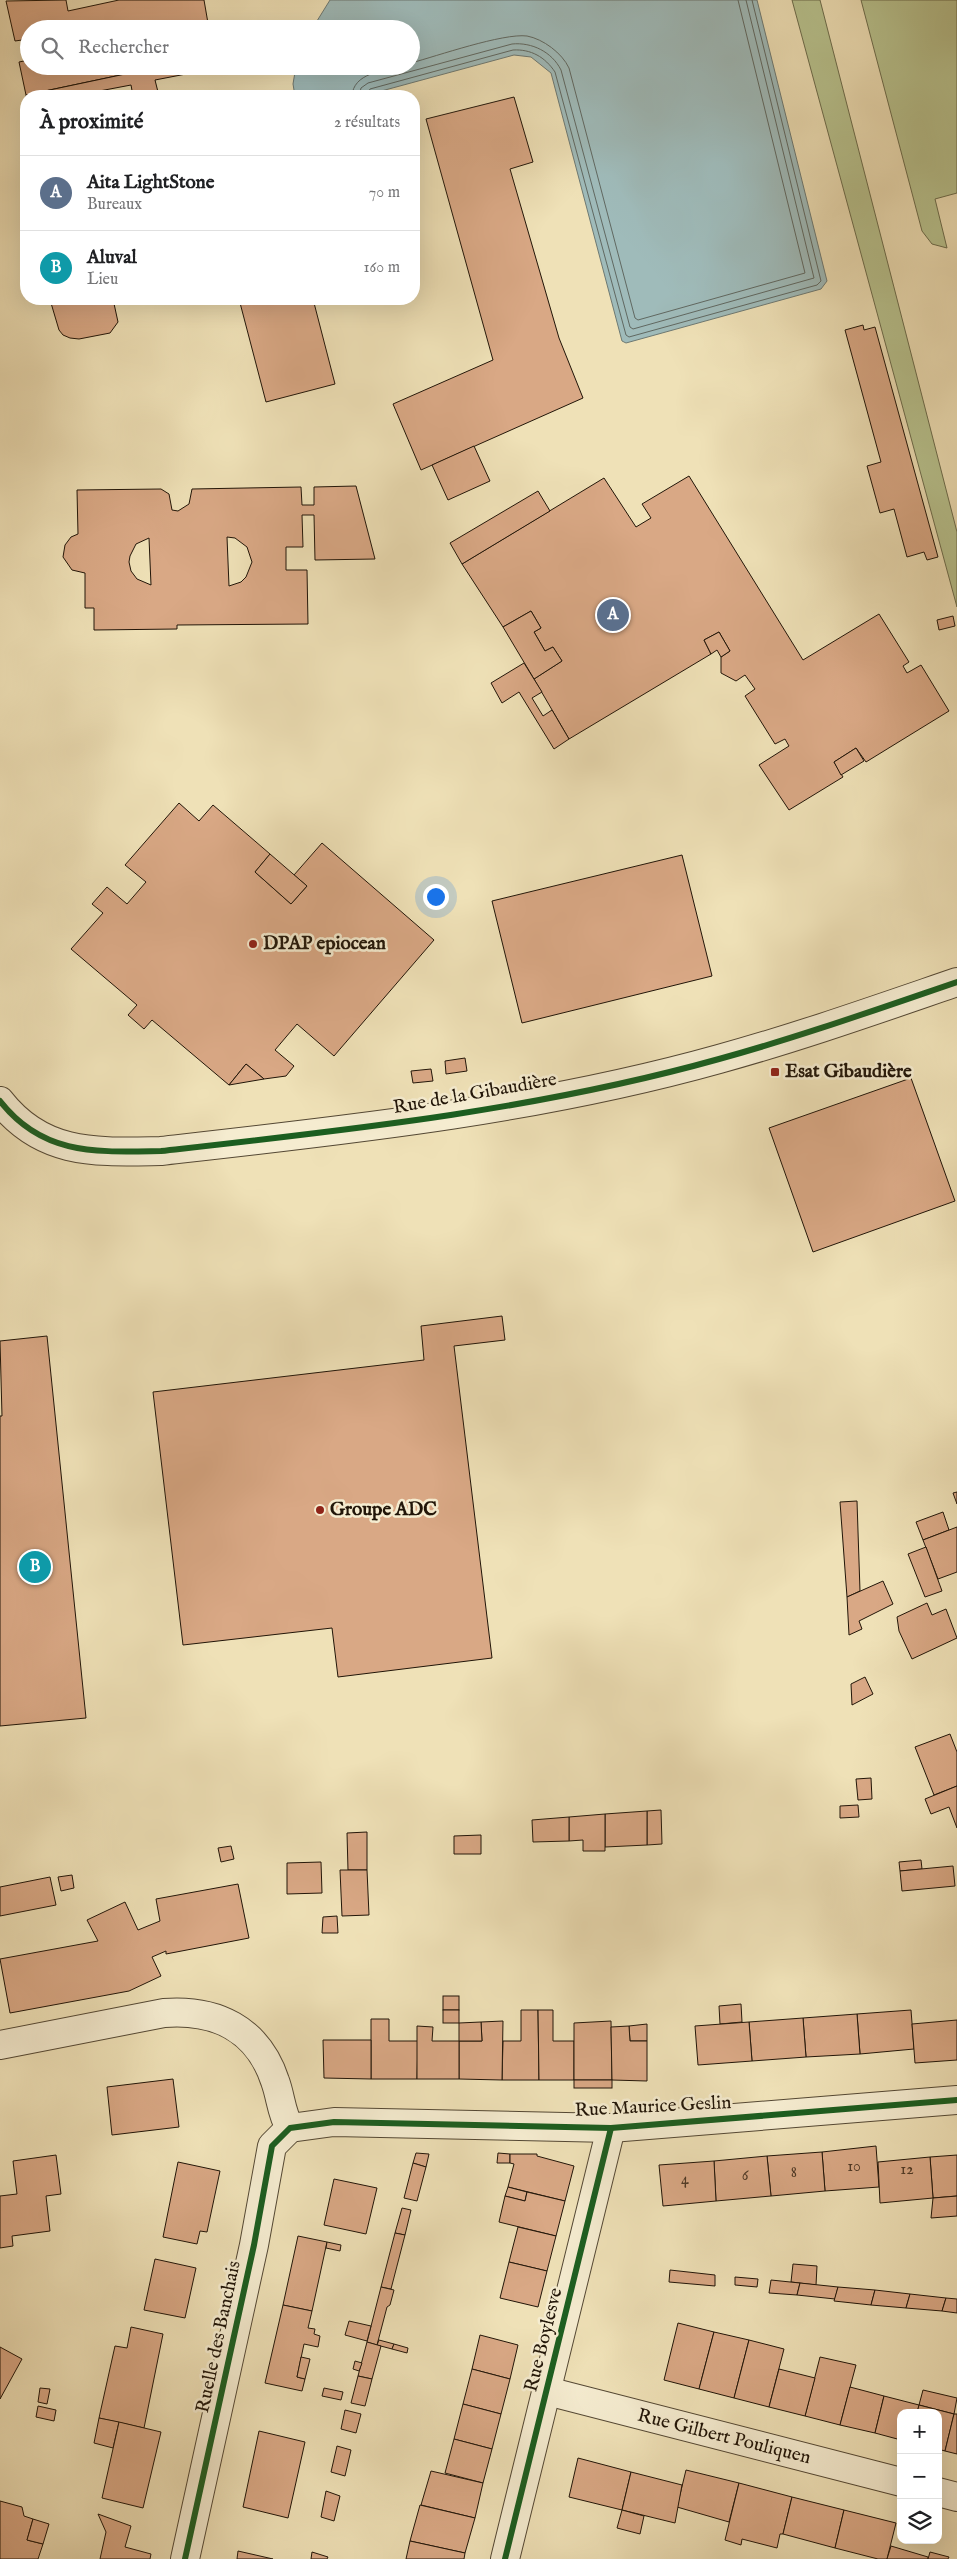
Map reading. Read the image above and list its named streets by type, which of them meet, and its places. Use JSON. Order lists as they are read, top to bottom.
{
  "streets": {
    "street": [
      "Rue de la Gibaudière",
      "Rue Maurice Geslin",
      "Ruelle des Banchais",
      "Rue Boylesve",
      "Rue Gilbert Pouliquen"
    ]
  },
  "crossings": [
    ["Rue Maurice Geslin", "Ruelle des Banchais"],
    ["Rue Maurice Geslin", "Rue Boylesve"],
    ["Rue Boylesve", "Rue Gilbert Pouliquen"]
  ],
  "places": {
    "other": ["DPAP epiocean", "Groupe ADC"],
    "transit": ["Esat Gibaudière"]
  },
  "house_numbers": [
    "10",
    "12",
    "8",
    "6",
    "4"
  ],
  "page": {
    "search": "Rechercher",
    "heading": ["À proximité", "2 résultats"],
    "list": [
      {
        "mark": "A",
        "name": "Aita LightStone",
        "note": "Bureaux",
        "value": "70 m"
      },
      {
        "mark": "B",
        "name": "Aluval",
        "note": "Lieu",
        "value": "160 m"
      }
    ],
    "pins": ["A", "B"],
    "map_buttons": ["+", "−"]
  }
}
